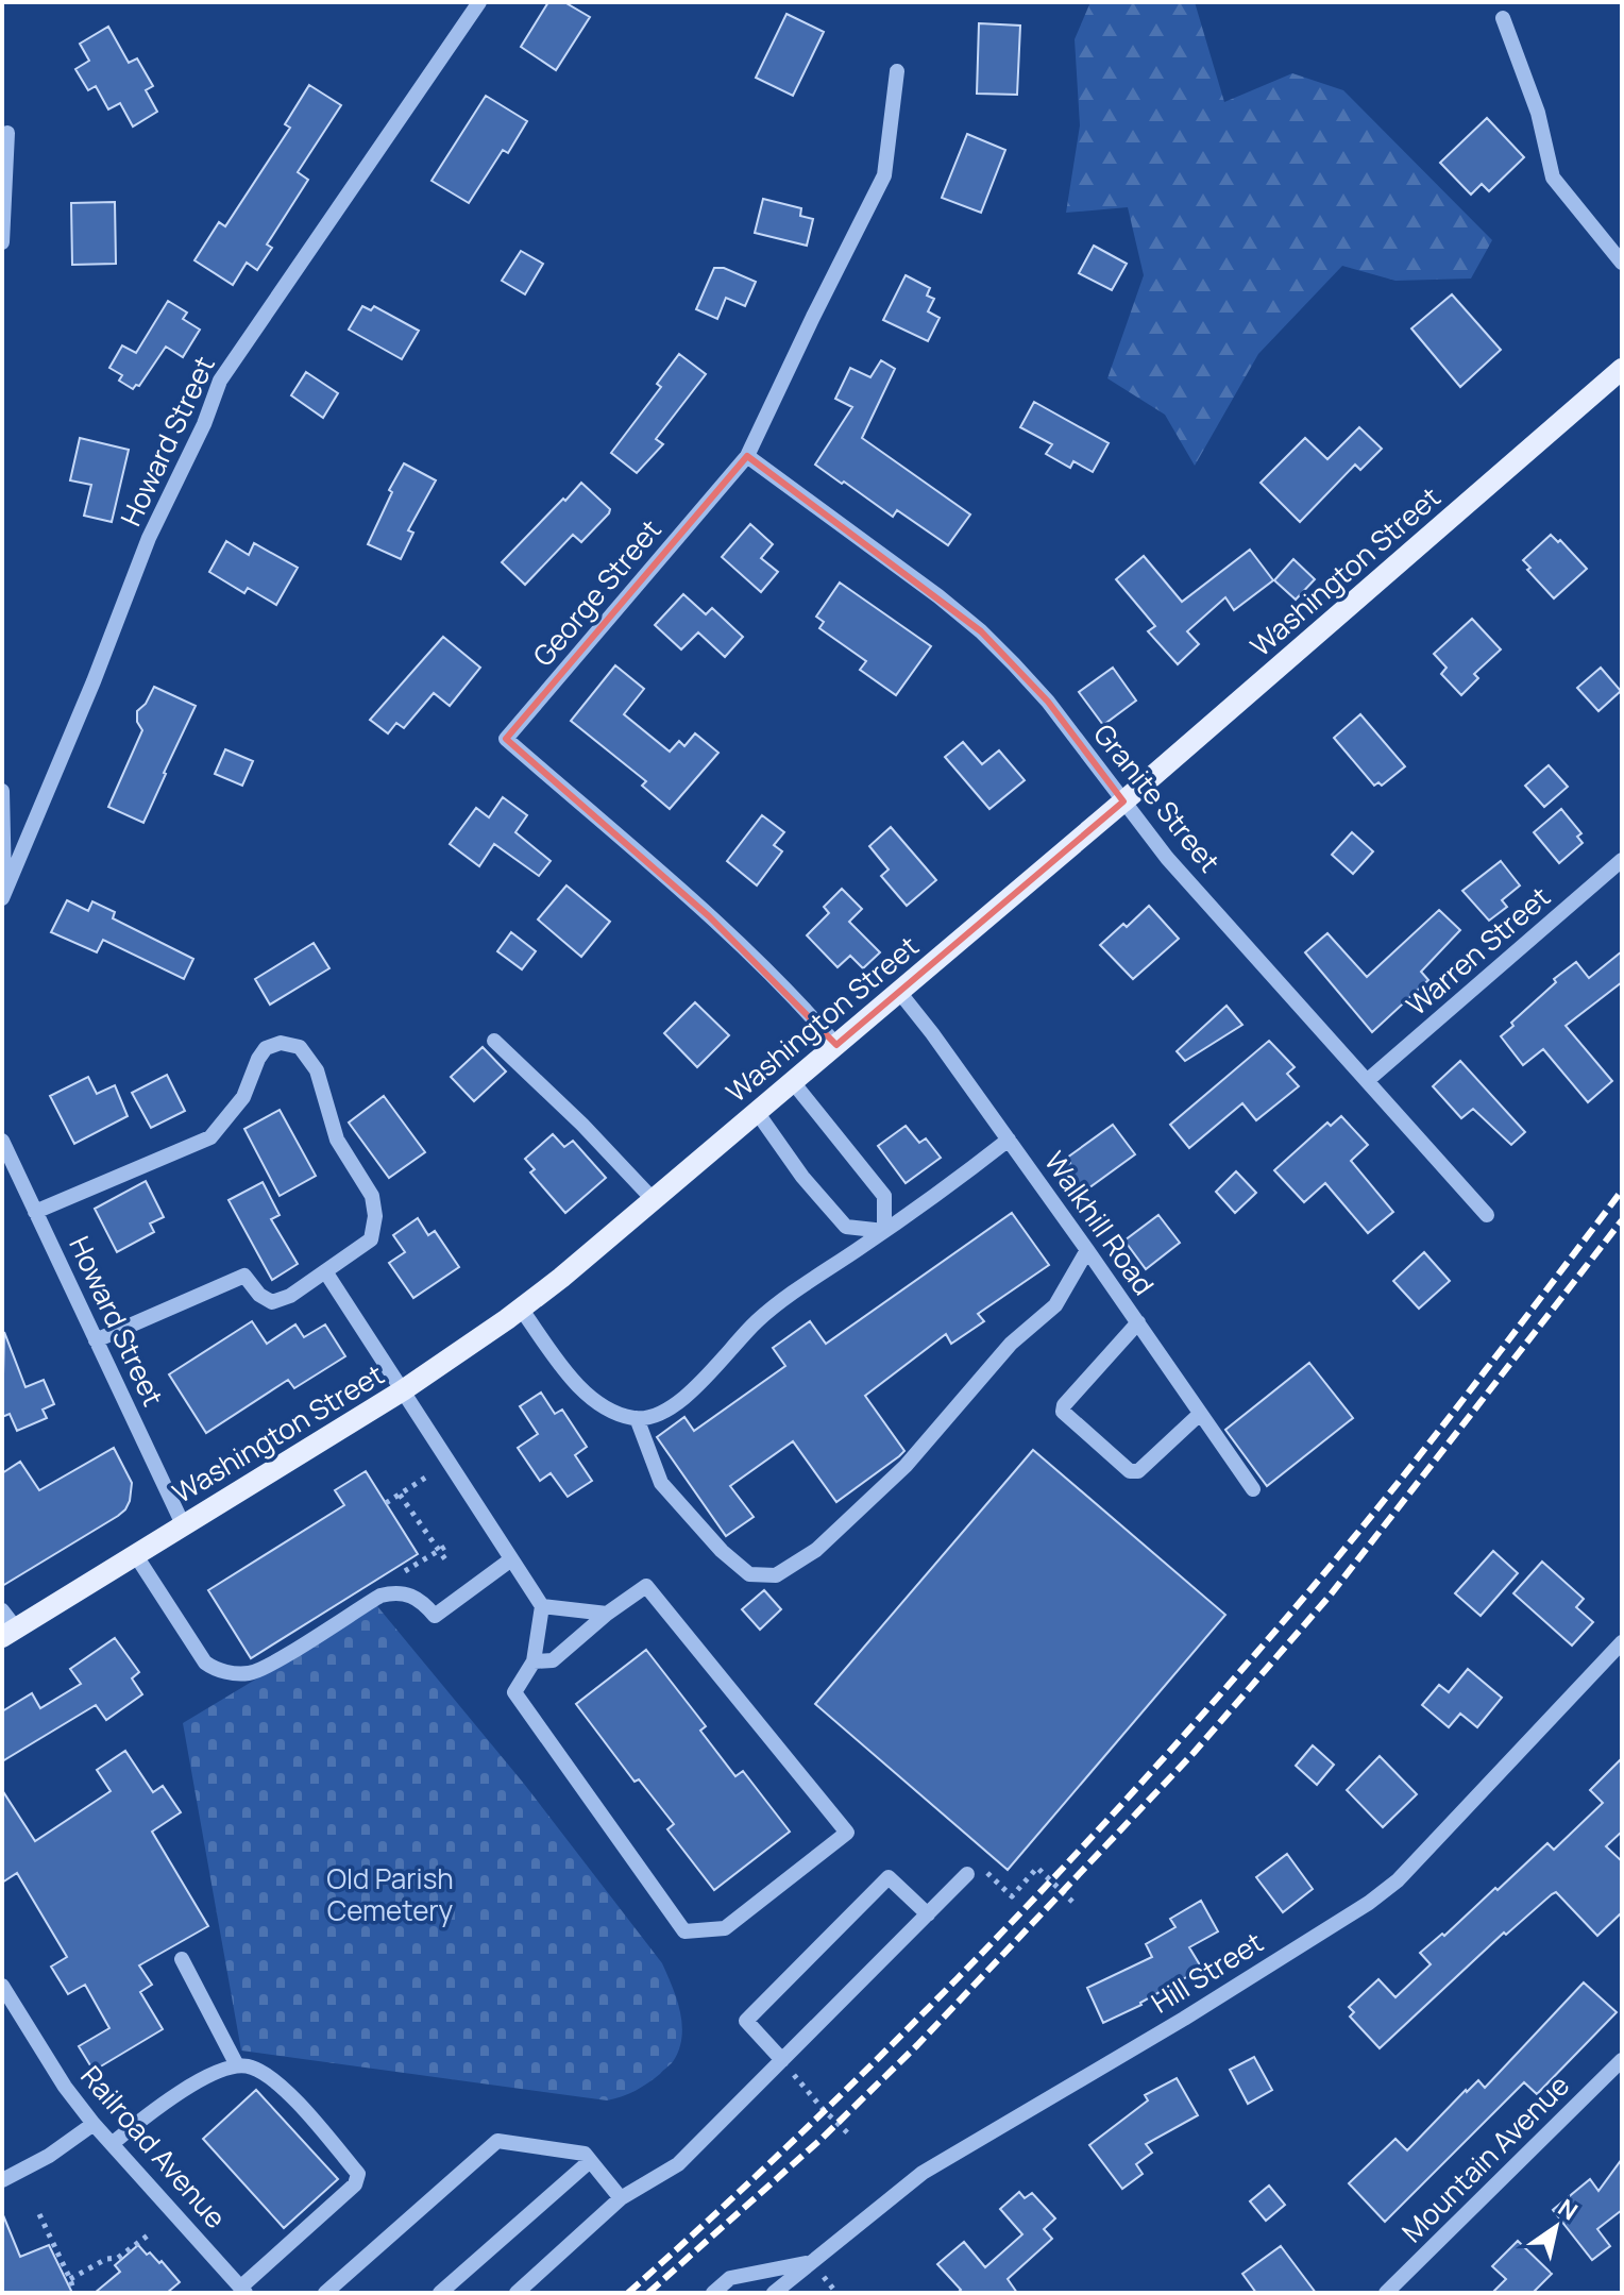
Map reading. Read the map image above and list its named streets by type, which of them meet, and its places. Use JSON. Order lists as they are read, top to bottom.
{
  "streets": {
    "main road": ["Washington Street"],
    "street": [
      "Howard Street",
      "George Street",
      "Granite Street",
      "Warren Street",
      "Walkhill Road",
      "Hill Street",
      "Railroad Avenue",
      "Mountain Avenue"
    ]
  },
  "crossings": [
    ["Howard Street", "Washington Street"],
    ["Washington Street", "George Street"],
    ["Washington Street", "Granite Street"],
    ["Washington Street", "Walkhill Road"],
    ["George Street", "Granite Street"],
    ["Granite Street", "Warren Street"]
  ],
  "parks": ["Old Parish Cemetery"],
  "north": "top right"
}
